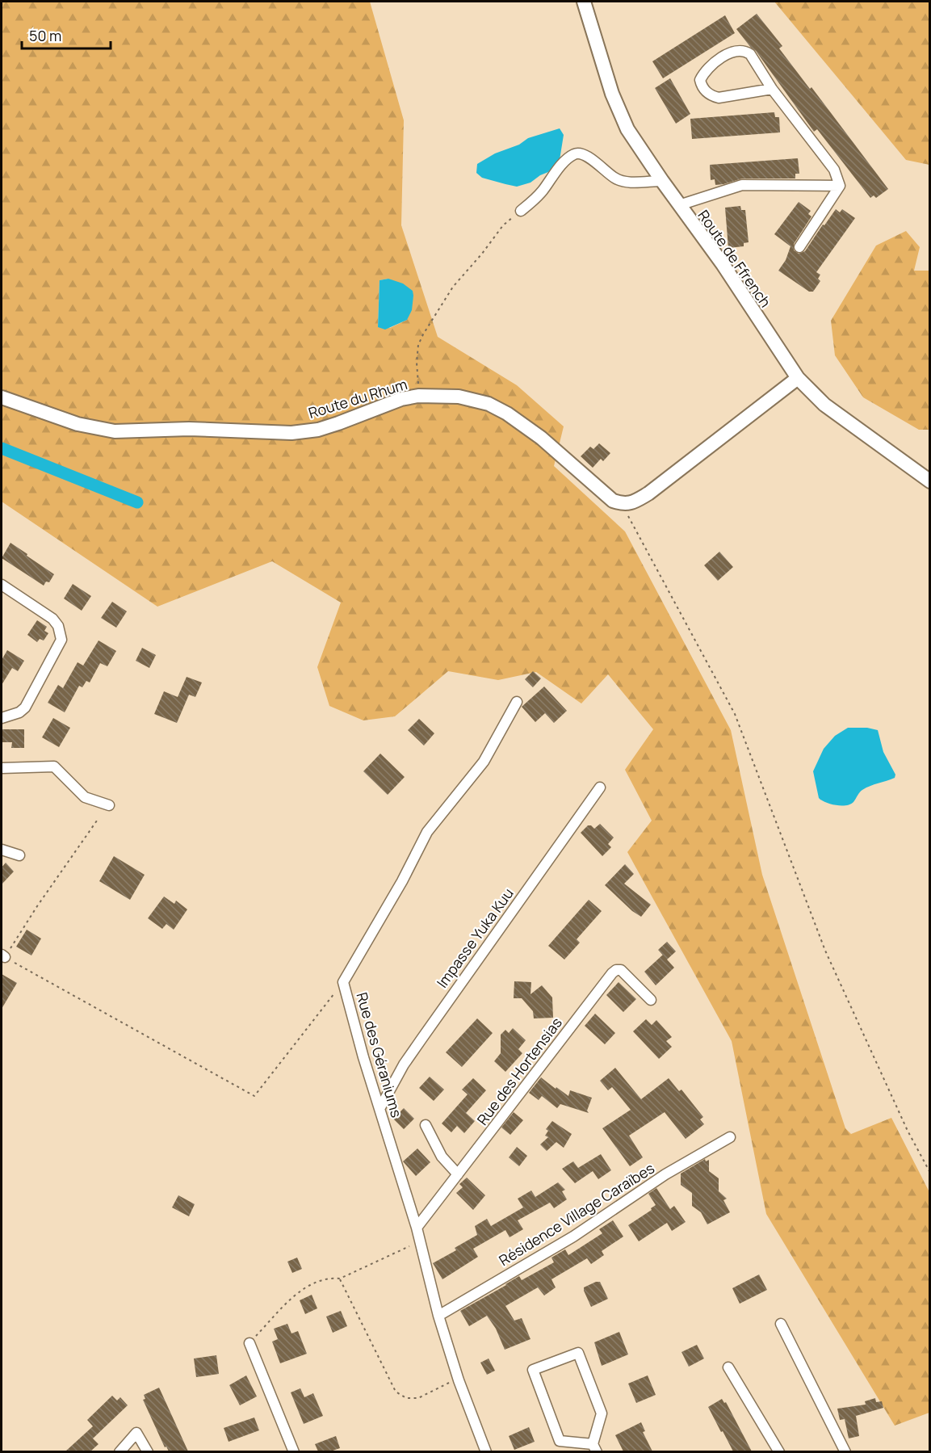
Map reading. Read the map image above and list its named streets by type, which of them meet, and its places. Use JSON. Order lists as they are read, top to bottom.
{
  "streets": {
    "street": [
      "Route de Ffrench",
      "Route du Rhum",
      "Impasse Yuka Kuu",
      "Rue des Géraniums",
      "Rue des Hortensias",
      "Résidence Village Caraïbes"
    ]
  },
  "crossings": [
    ["Impasse Yuka Kuu", "Rue des Géraniums"],
    ["Rue des Géraniums", "Rue des Hortensias"],
    ["Rue des Géraniums", "Résidence Village Caraïbes"]
  ],
  "scale_bar": "50 m"
}
